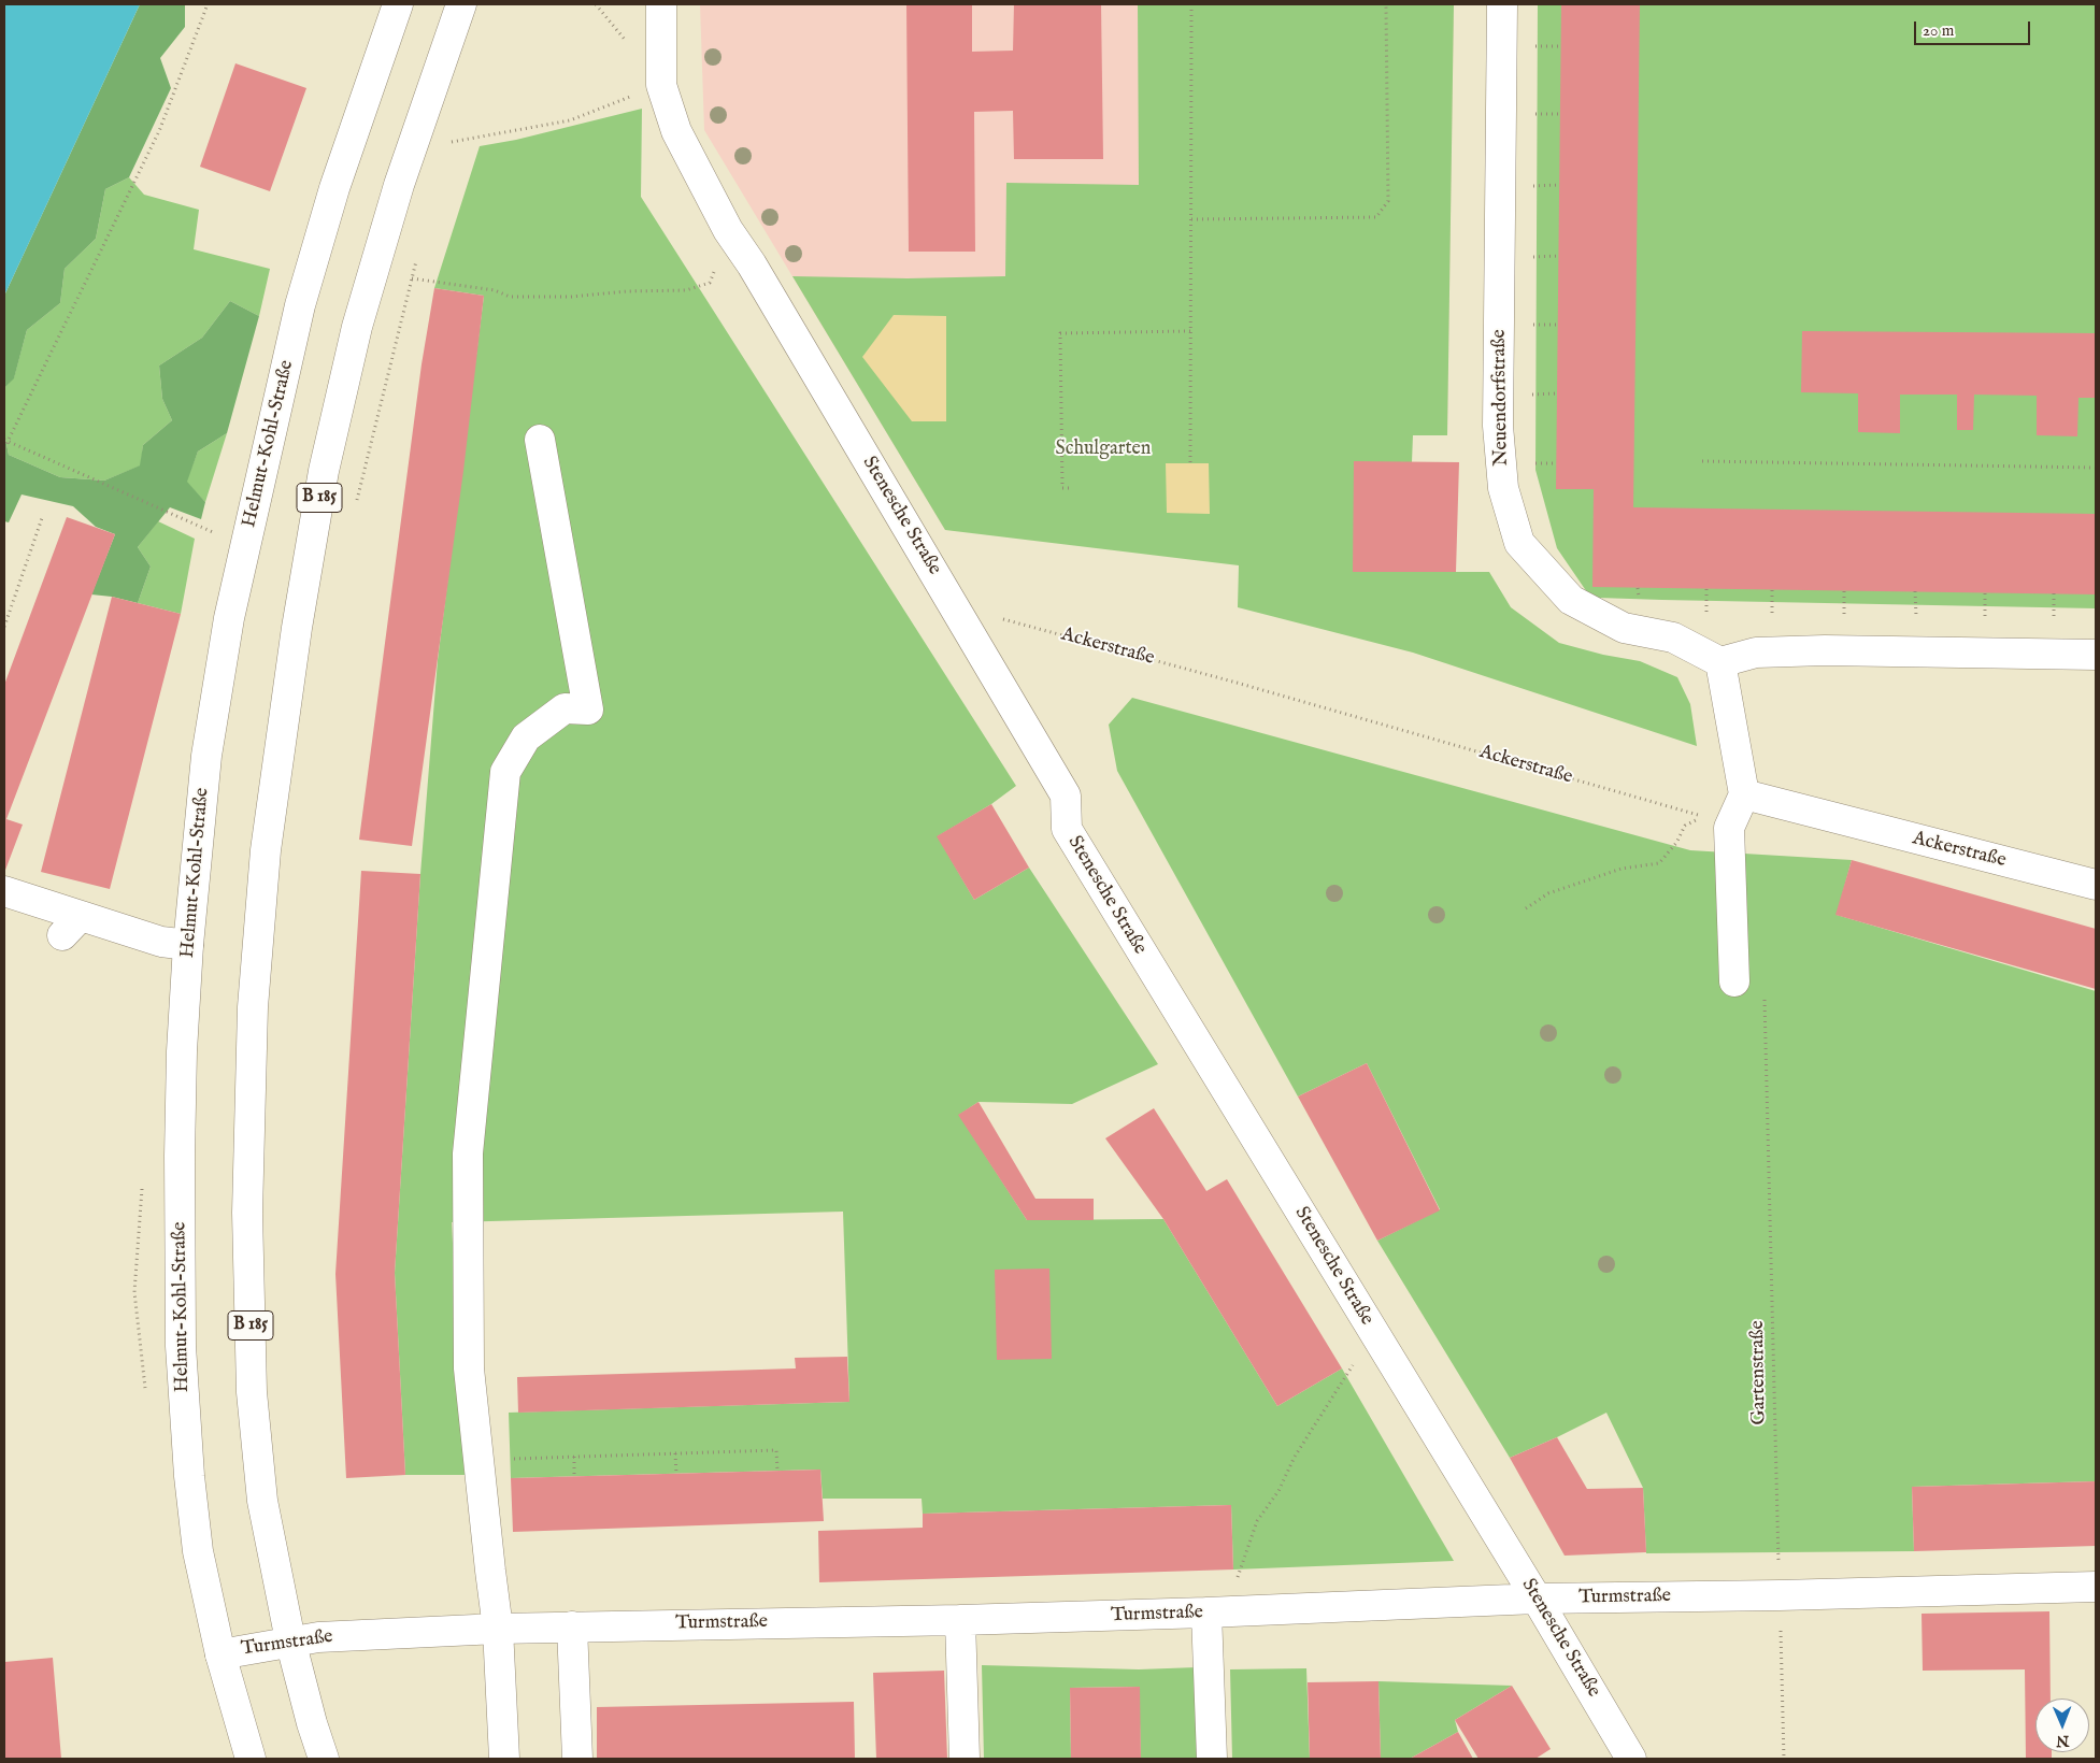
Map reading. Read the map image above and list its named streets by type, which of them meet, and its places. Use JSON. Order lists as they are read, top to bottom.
{
  "streets": {
    "street": [
      "Neuendorfstraße",
      "Helmut-Kohl-Straße",
      "B 185",
      "Stenesche Straße",
      "Ackerstraße",
      "Turmstraße"
    ],
    "path": ["Gartenstraße"]
  },
  "crossings": [
    ["Helmut-Kohl-Straße", "Turmstraße"],
    ["B 185", "Turmstraße"],
    ["Stenesche Straße", "Ackerstraße"],
    ["Stenesche Straße", "Turmstraße"],
    ["Gartenstraße", "Turmstraße"]
  ],
  "parks": ["Schulgarten"],
  "scale_bar": "20 m",
  "north": "bottom"
}
